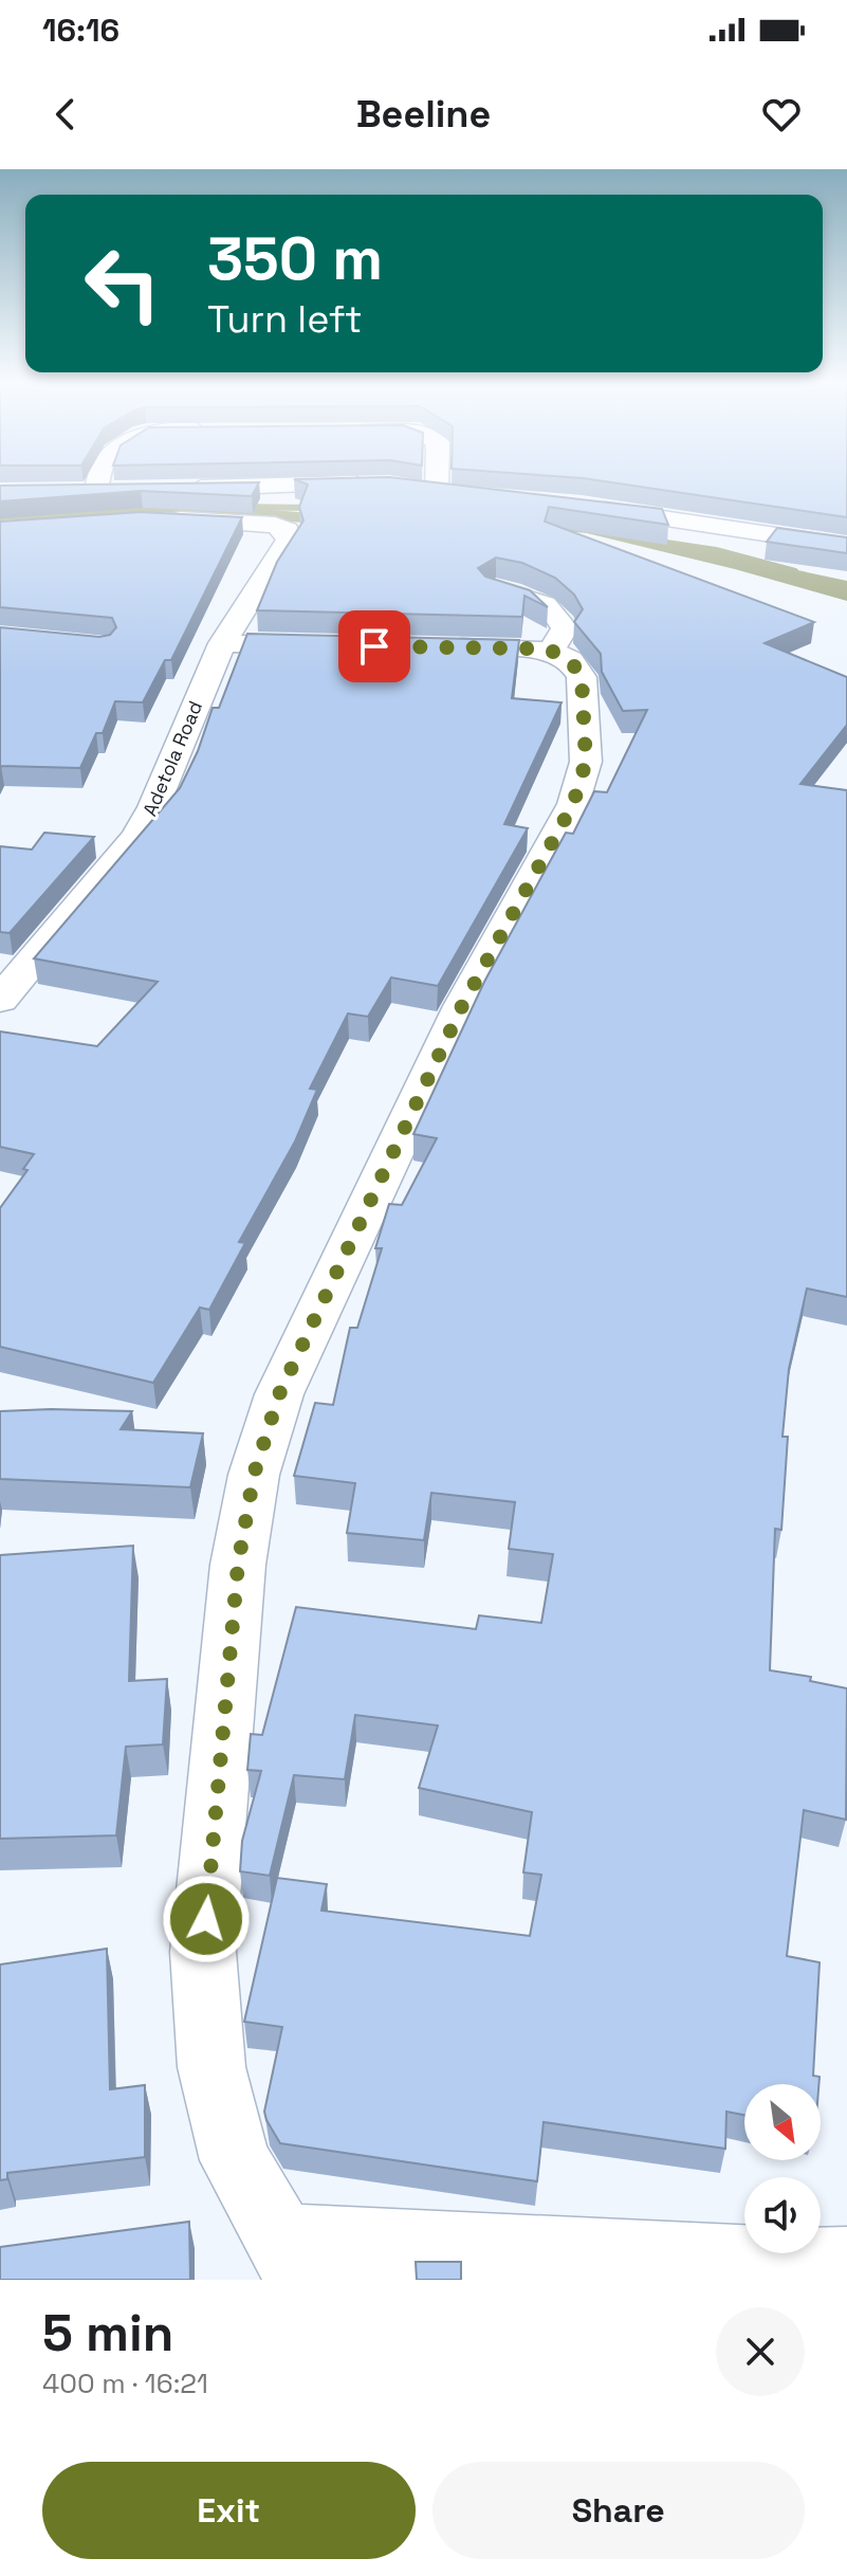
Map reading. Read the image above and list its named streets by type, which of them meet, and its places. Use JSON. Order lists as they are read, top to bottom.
{
  "streets": {
    "street": ["Adetola Road"]
  },
  "north": "bottom right",
  "page": {
    "status": "16:16",
    "header": "Beeline",
    "turn": ["350 m", "Turn left"],
    "heading": ["5 min", "400 m · 16:21"],
    "buttons": ["Exit", "Share"]
  }
}
